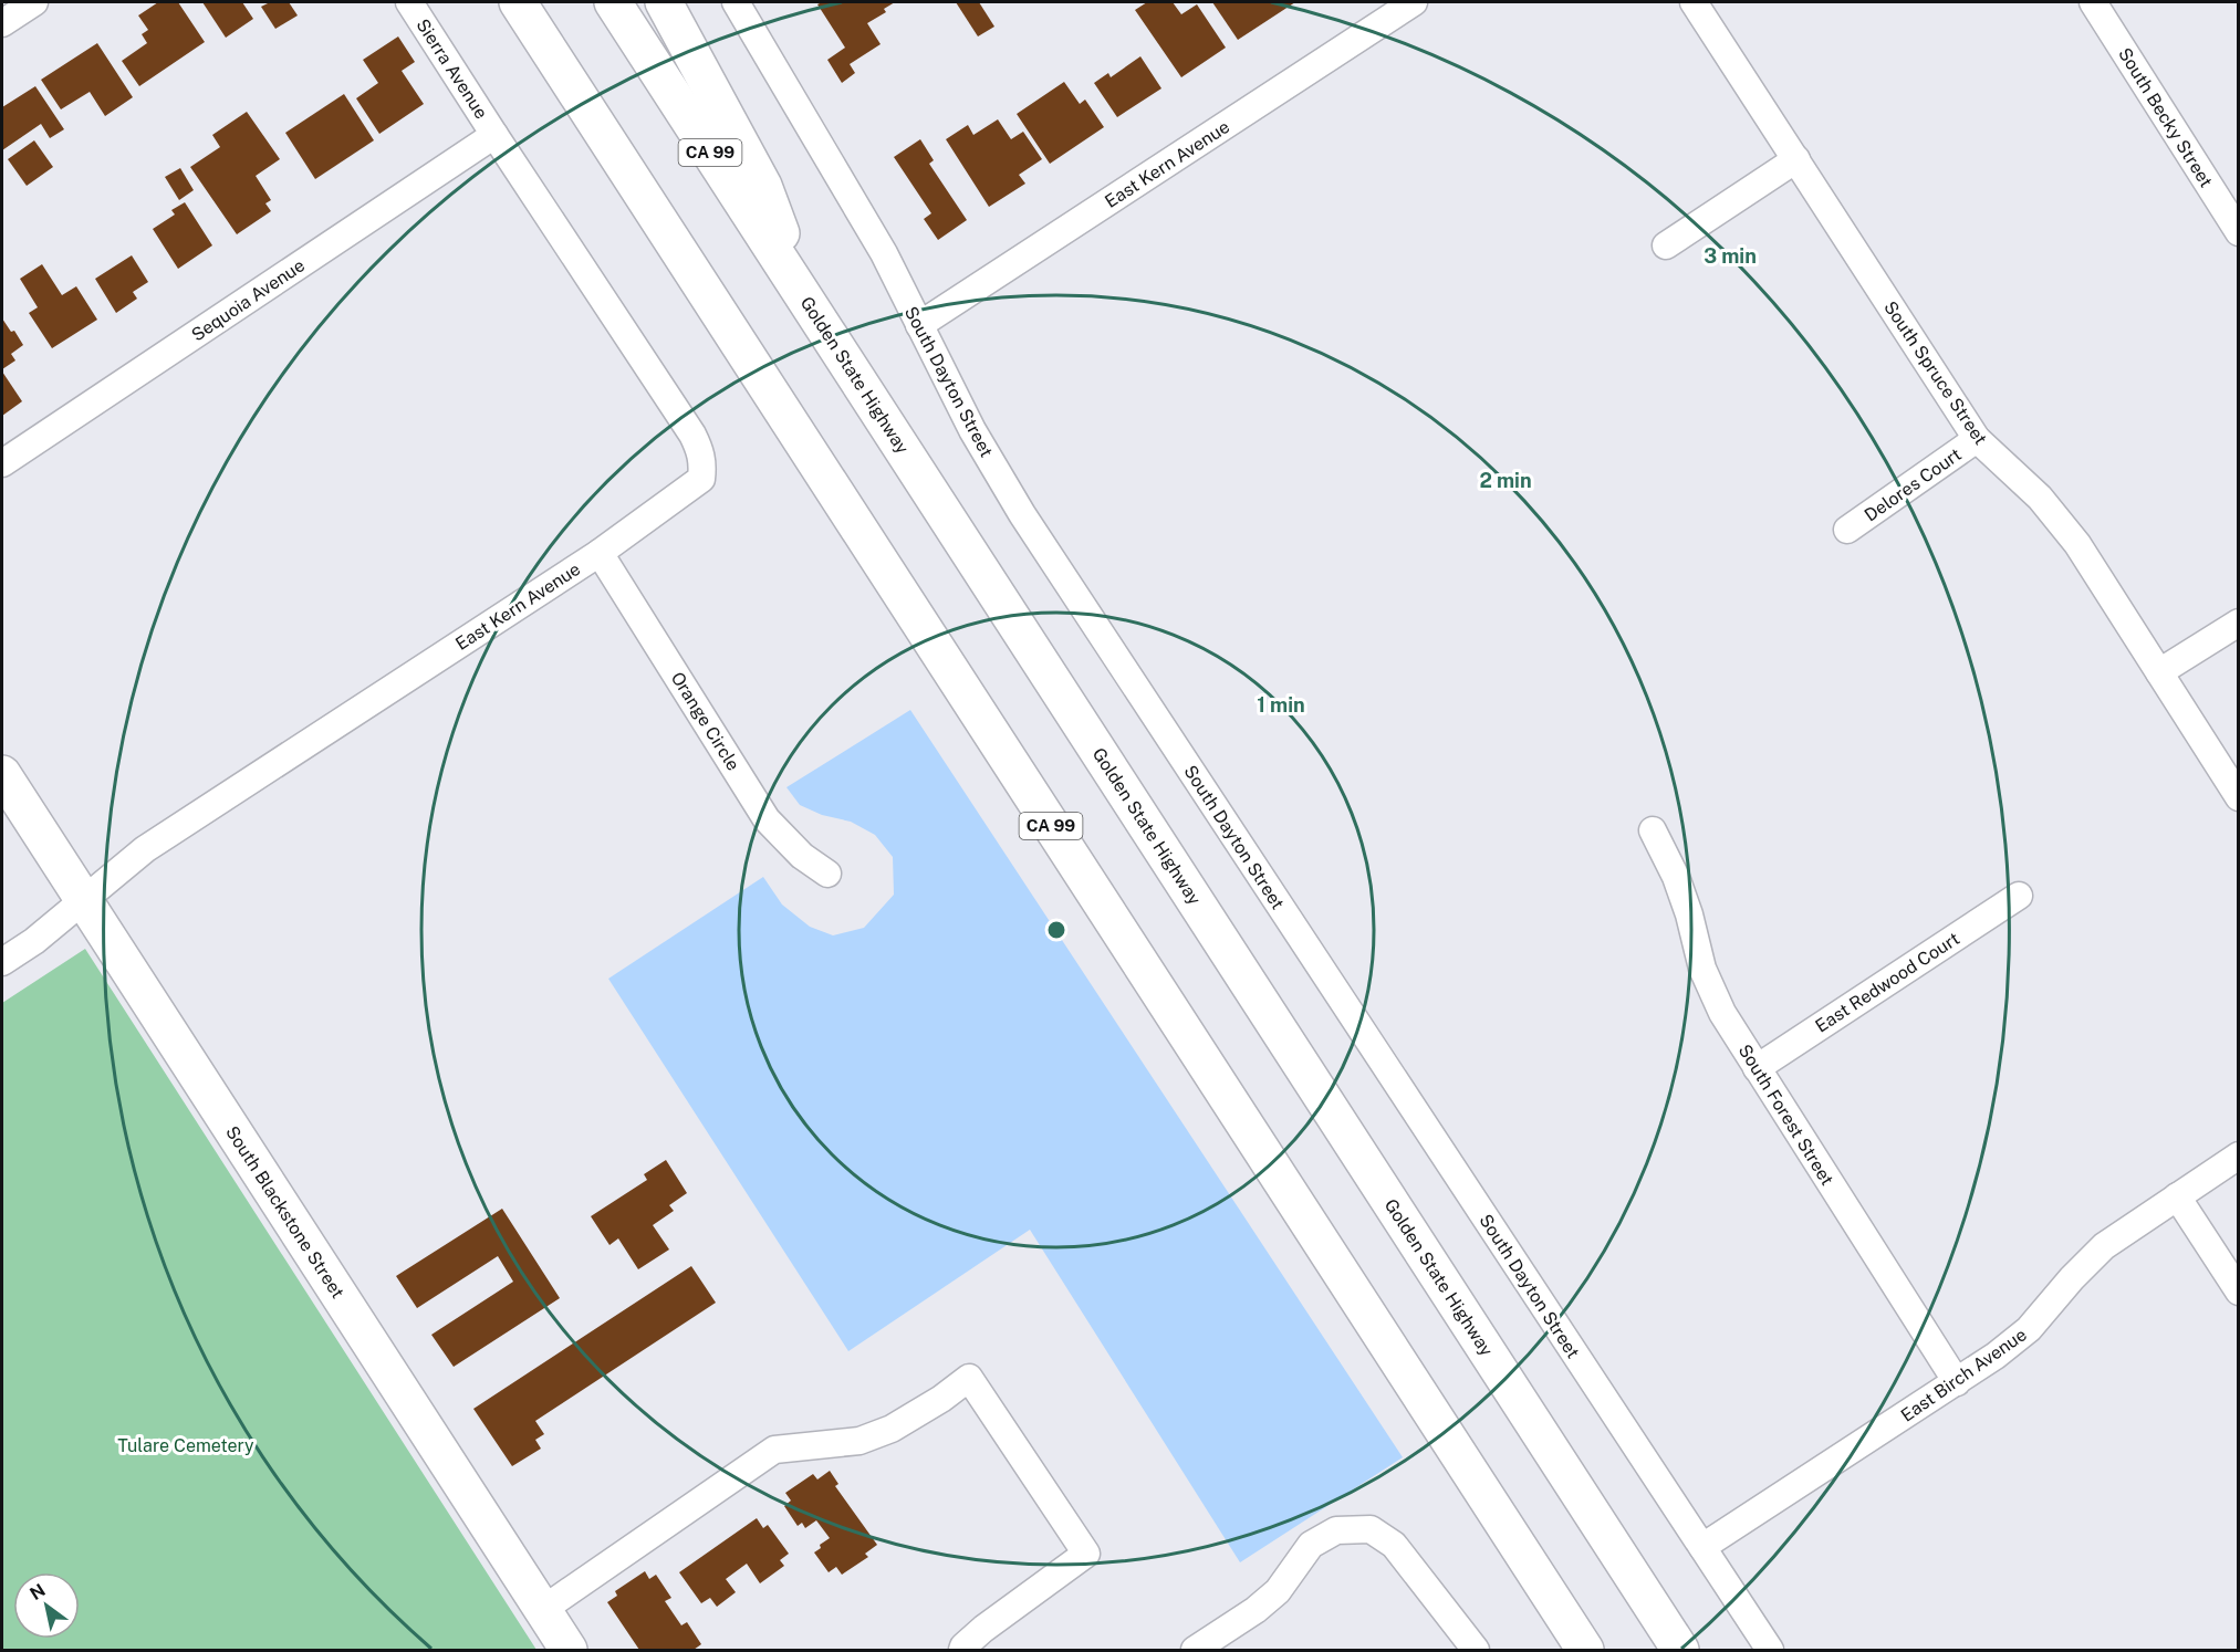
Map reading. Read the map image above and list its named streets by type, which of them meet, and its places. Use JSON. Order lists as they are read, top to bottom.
{
  "streets": {
    "main road": ["CA 99", "Golden State Highway", "South Blackstone Street"],
    "street": [
      "Sierra Avenue",
      "South Becky Street",
      "East Kern Avenue",
      "Sequoia Avenue",
      "South Spruce Street",
      "South Dayton Street",
      "Delores Court",
      "Orange Circle",
      "East Redwood Court",
      "South Forest Street",
      "East Birch Avenue"
    ]
  },
  "crossings": [
    ["Sierra Avenue", "East Kern Avenue"],
    ["Sierra Avenue", "Sequoia Avenue"],
    ["East Kern Avenue", "Sequoia Avenue"],
    ["East Kern Avenue", "South Dayton Street"],
    ["East Kern Avenue", "Orange Circle"],
    ["East Kern Avenue", "South Blackstone Street"],
    ["South Spruce Street", "Delores Court"],
    ["South Dayton Street", "East Birch Avenue"],
    ["East Redwood Court", "South Forest Street"],
    ["South Forest Street", "East Birch Avenue"]
  ],
  "parks": ["Tulare Cemetery"],
  "north": "top left",
  "rings": ["3 min", "2 min", "1 min"]
}
